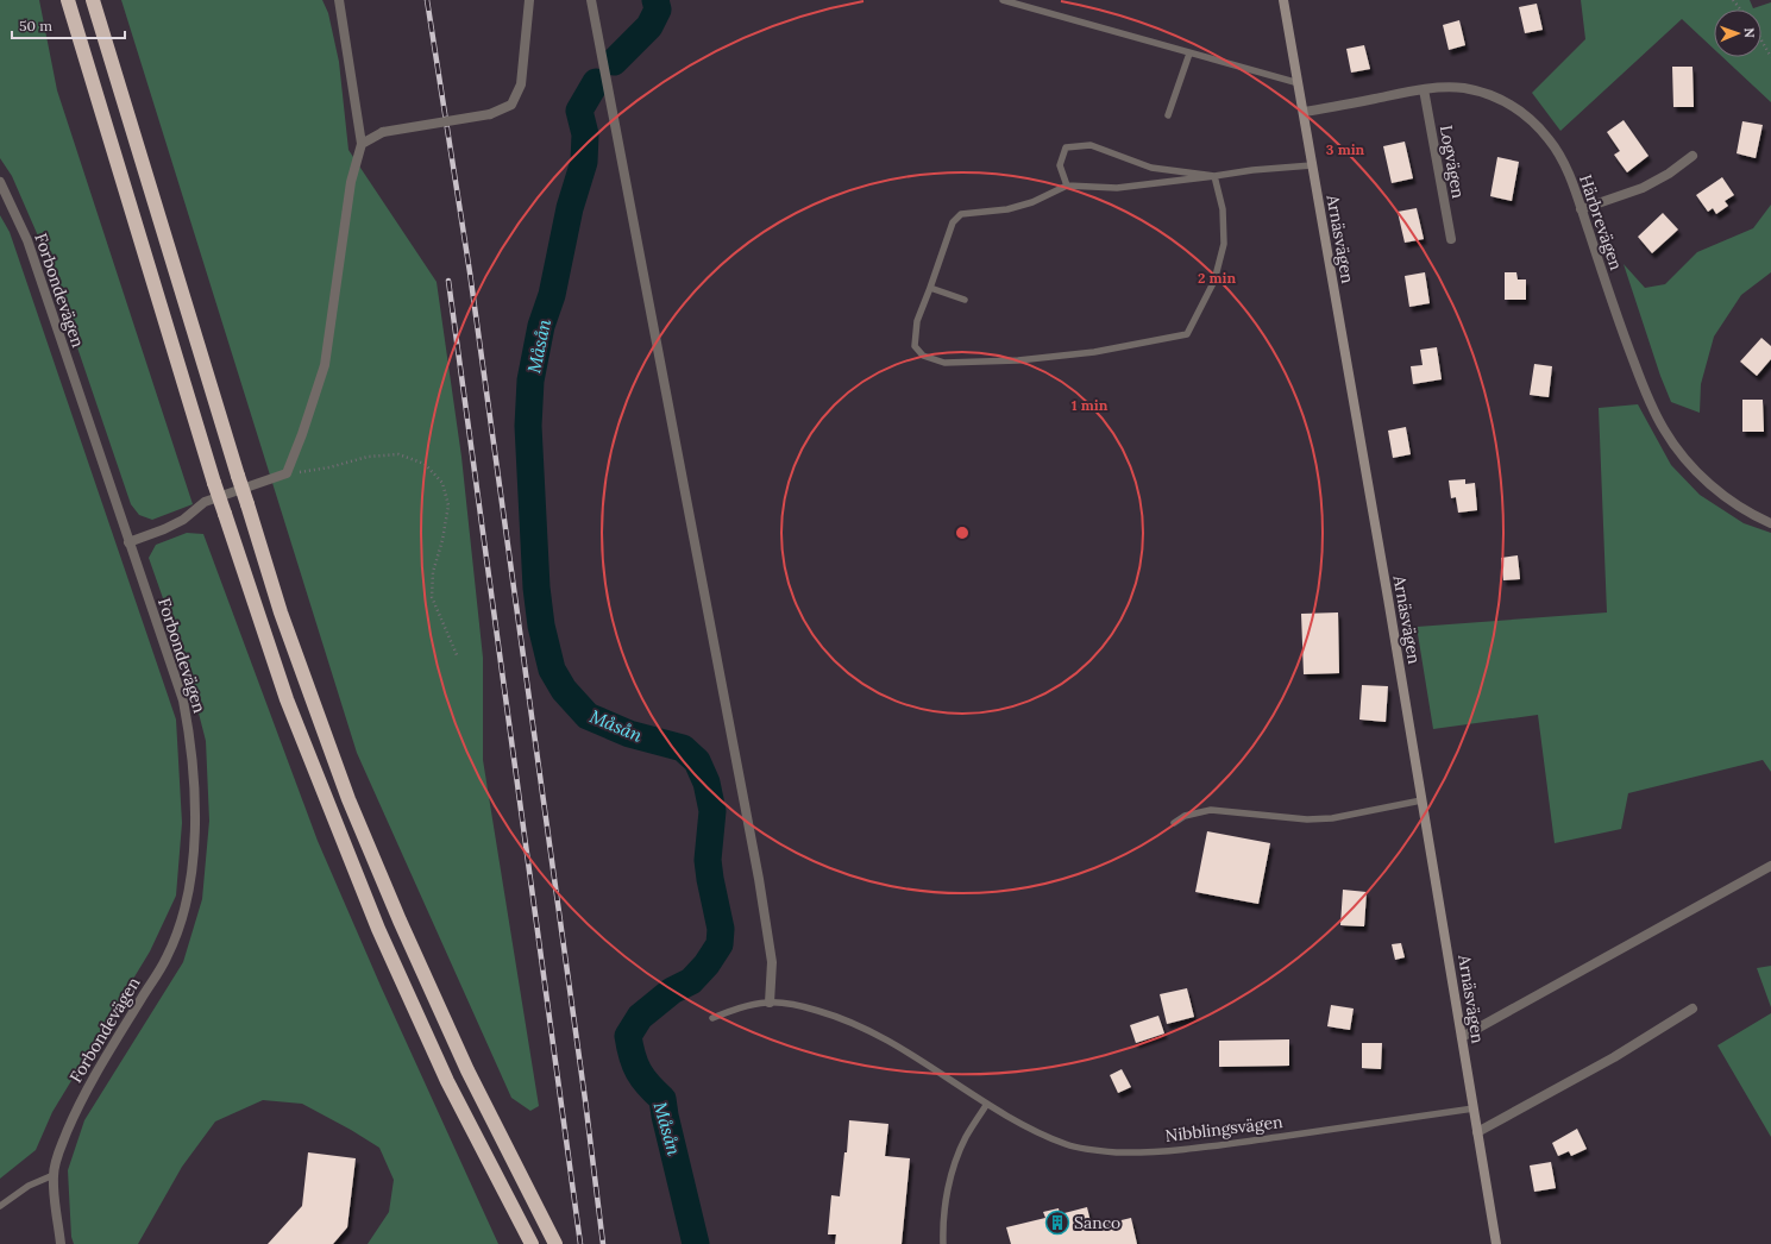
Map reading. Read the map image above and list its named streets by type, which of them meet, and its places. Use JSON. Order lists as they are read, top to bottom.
{
  "streets": {
    "street": [
      "Logvägen",
      "Härbrevägen",
      "Arnäsvägen",
      "Forbondevägen"
    ],
    "lane": ["Nibblingsvägen"]
  },
  "crossings": [
    ["Logvägen", "Härbrevägen"],
    ["Härbrevägen", "Arnäsvägen"],
    ["Arnäsvägen", "Nibblingsvägen"]
  ],
  "water": ["Måsån"],
  "places": {
    "building": ["Sanco"]
  },
  "scale_bar": "50 m",
  "north": "right",
  "rings": ["3 min", "2 min", "1 min"]
}
